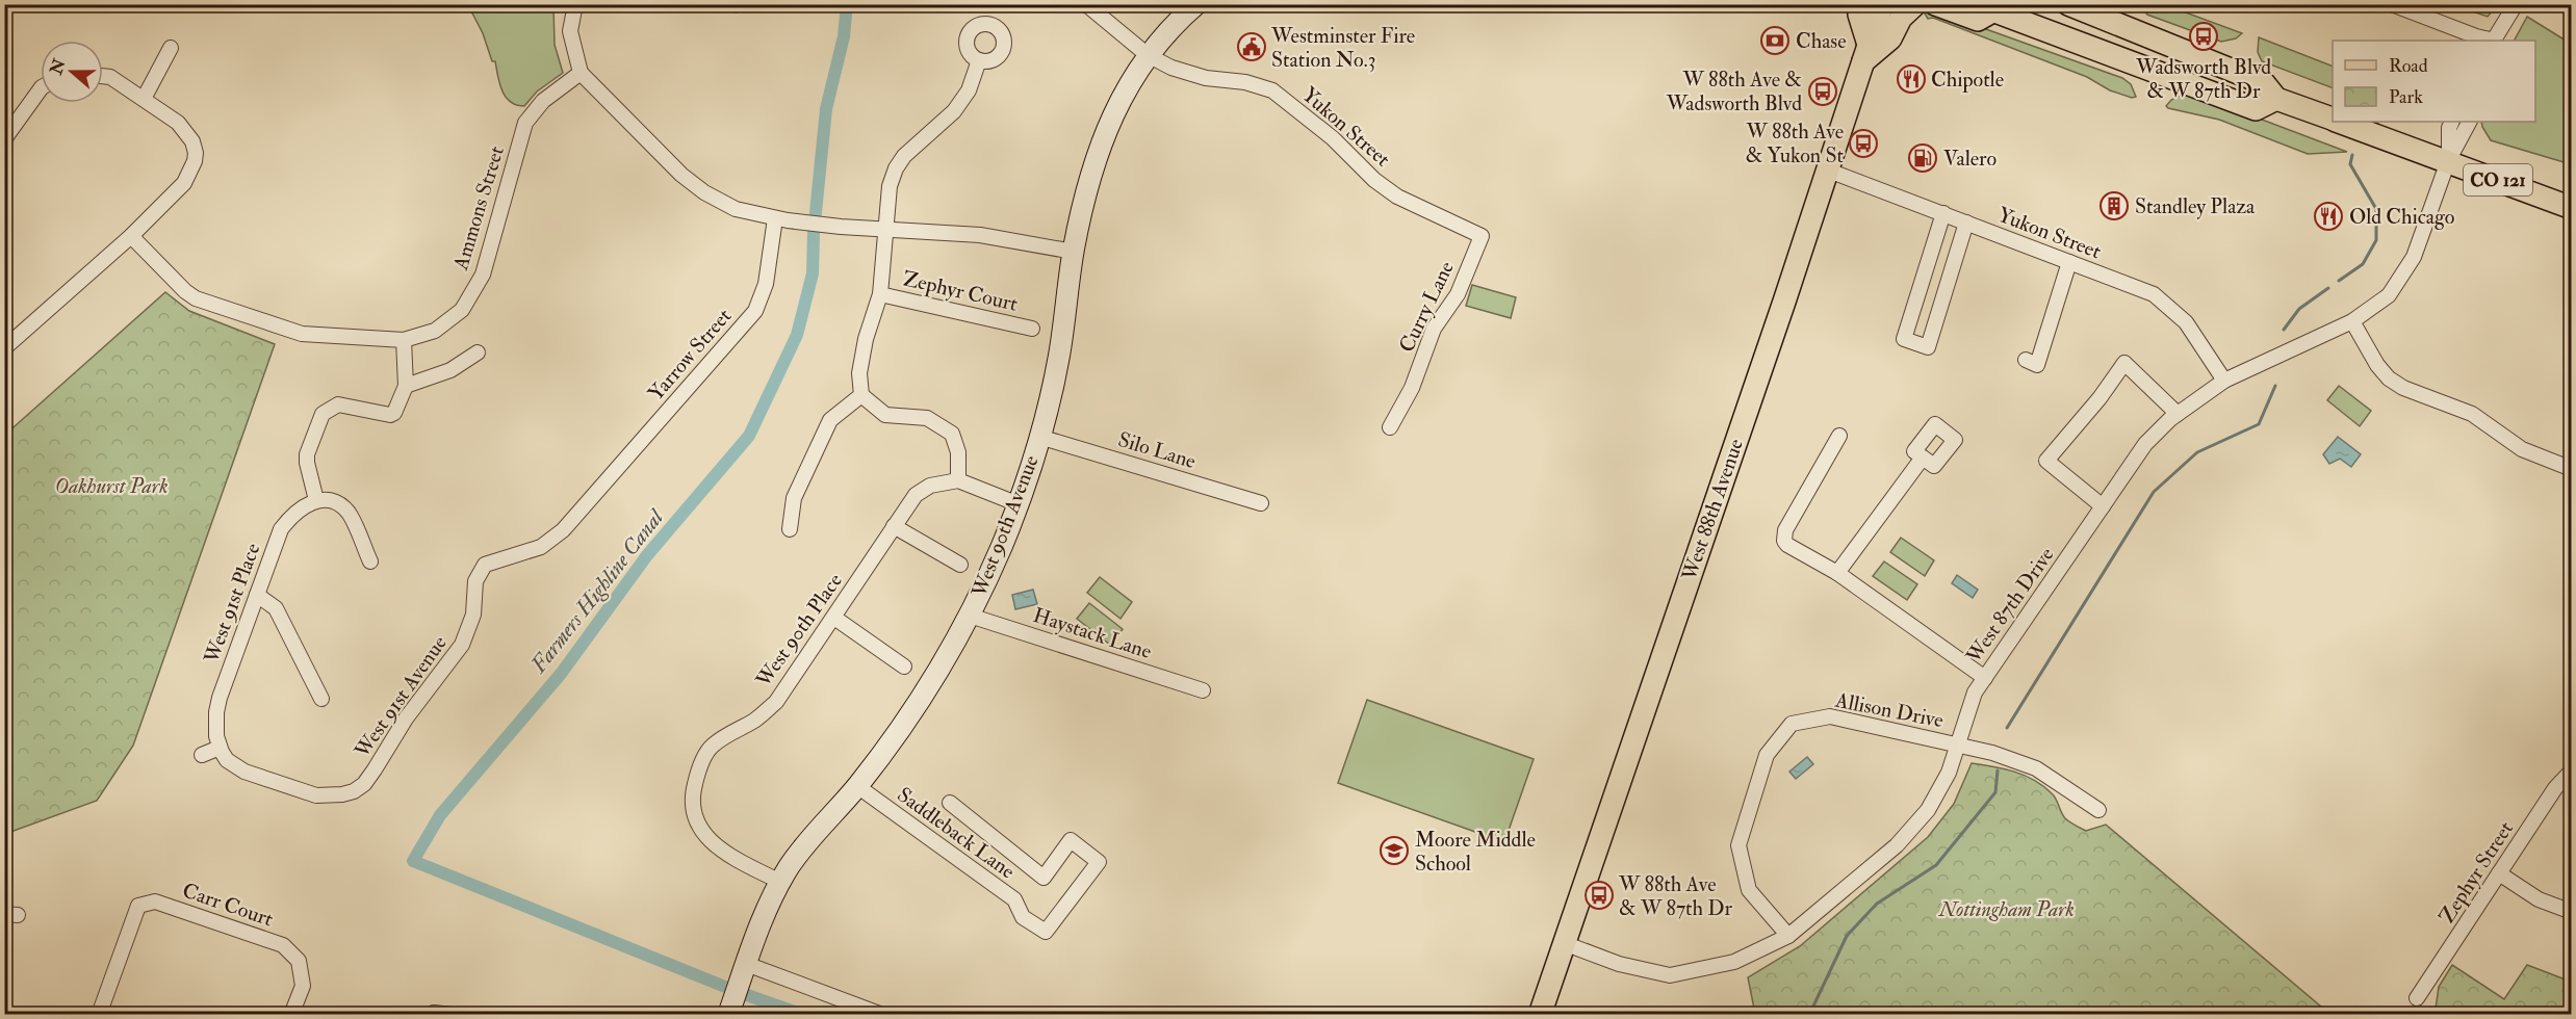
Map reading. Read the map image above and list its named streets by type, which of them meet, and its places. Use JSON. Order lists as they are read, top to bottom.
{
  "streets": {
    "main road": ["CO 121", "West 88th Avenue"],
    "street": [
      "Yukon Street",
      "Ammons Street",
      "Zephyr Court",
      "Curry Lane",
      "Yarrow Street",
      "Silo Lane",
      "West 90th Avenue",
      "West 91st Place",
      "West 87th Drive",
      "West 90th Place",
      "Haystack Lane",
      "West 91st Avenue",
      "Allison Drive",
      "Saddleback Lane",
      "Zephyr Street",
      "Carr Court"
    ]
  },
  "crossings": [
    ["Yukon Street", "Curry Lane"],
    ["Yukon Street", "West 88th Avenue"],
    ["Yukon Street", "West 90th Avenue"],
    ["Yukon Street", "West 87th Drive"],
    ["CO 121", "West 87th Drive"],
    ["Yarrow Street", "West 91st Avenue"],
    ["Silo Lane", "West 90th Avenue"],
    ["West 88th Avenue", "West 87th Drive"],
    ["West 90th Avenue", "West 90th Place"],
    ["West 90th Avenue", "Haystack Lane"],
    ["West 90th Avenue", "Saddleback Lane"],
    ["West 91st Place", "West 91st Avenue"],
    ["West 87th Drive", "Allison Drive"]
  ],
  "water": ["Farmers Highline Canal"],
  "parks": ["Oakhurst Park", "Nottingham Park"],
  "places": {
    "bus stop": [
      "Wadsworth Blvd & W 87th Dr",
      "W 88th Ave & Wadsworth Blvd",
      "W 88th Ave & Yukon St",
      "W 88th Ave & W 87th Dr"
    ],
    "bank": ["Chase"],
    "public building": ["Westminster Fire Station No.3"],
    "restaurant": ["Chipotle", "Old Chicago"],
    "fuel station": ["Valero"],
    "building": ["Standley Plaza"],
    "school or university": ["Moore Middle School"]
  },
  "legend": ["Road", "Park"],
  "north": "left"
}
